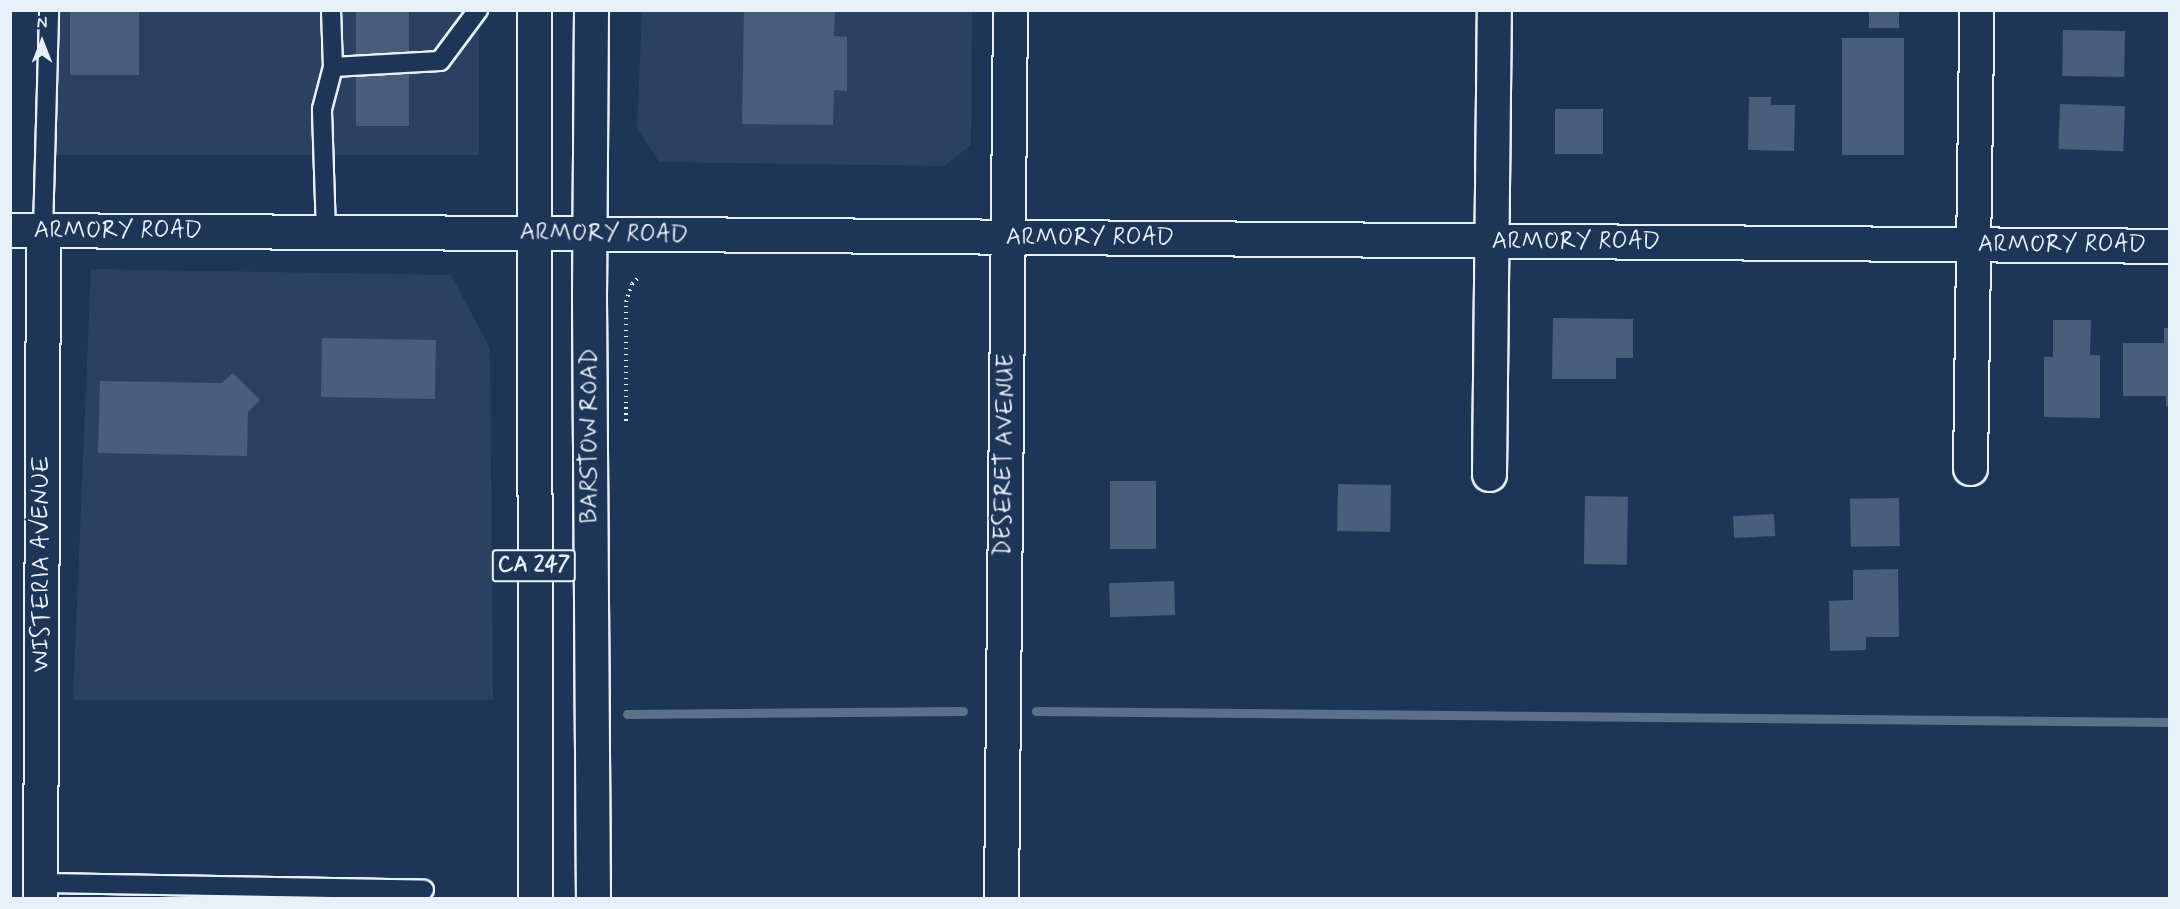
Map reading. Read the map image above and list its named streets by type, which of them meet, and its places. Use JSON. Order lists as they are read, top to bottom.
{
  "streets": {
    "main road": [
      "ARMORY ROAD",
      "BARSTOW ROAD",
      "DESERET AVENUE",
      "WISTERIA AVENUE",
      "CA 247"
    ]
  },
  "crossings": [
    ["ARMORY ROAD", "BARSTOW ROAD"],
    ["ARMORY ROAD", "DESERET AVENUE"],
    ["ARMORY ROAD", "WISTERIA AVENUE"],
    ["ARMORY ROAD", "CA 247"]
  ],
  "north": "top"
}
